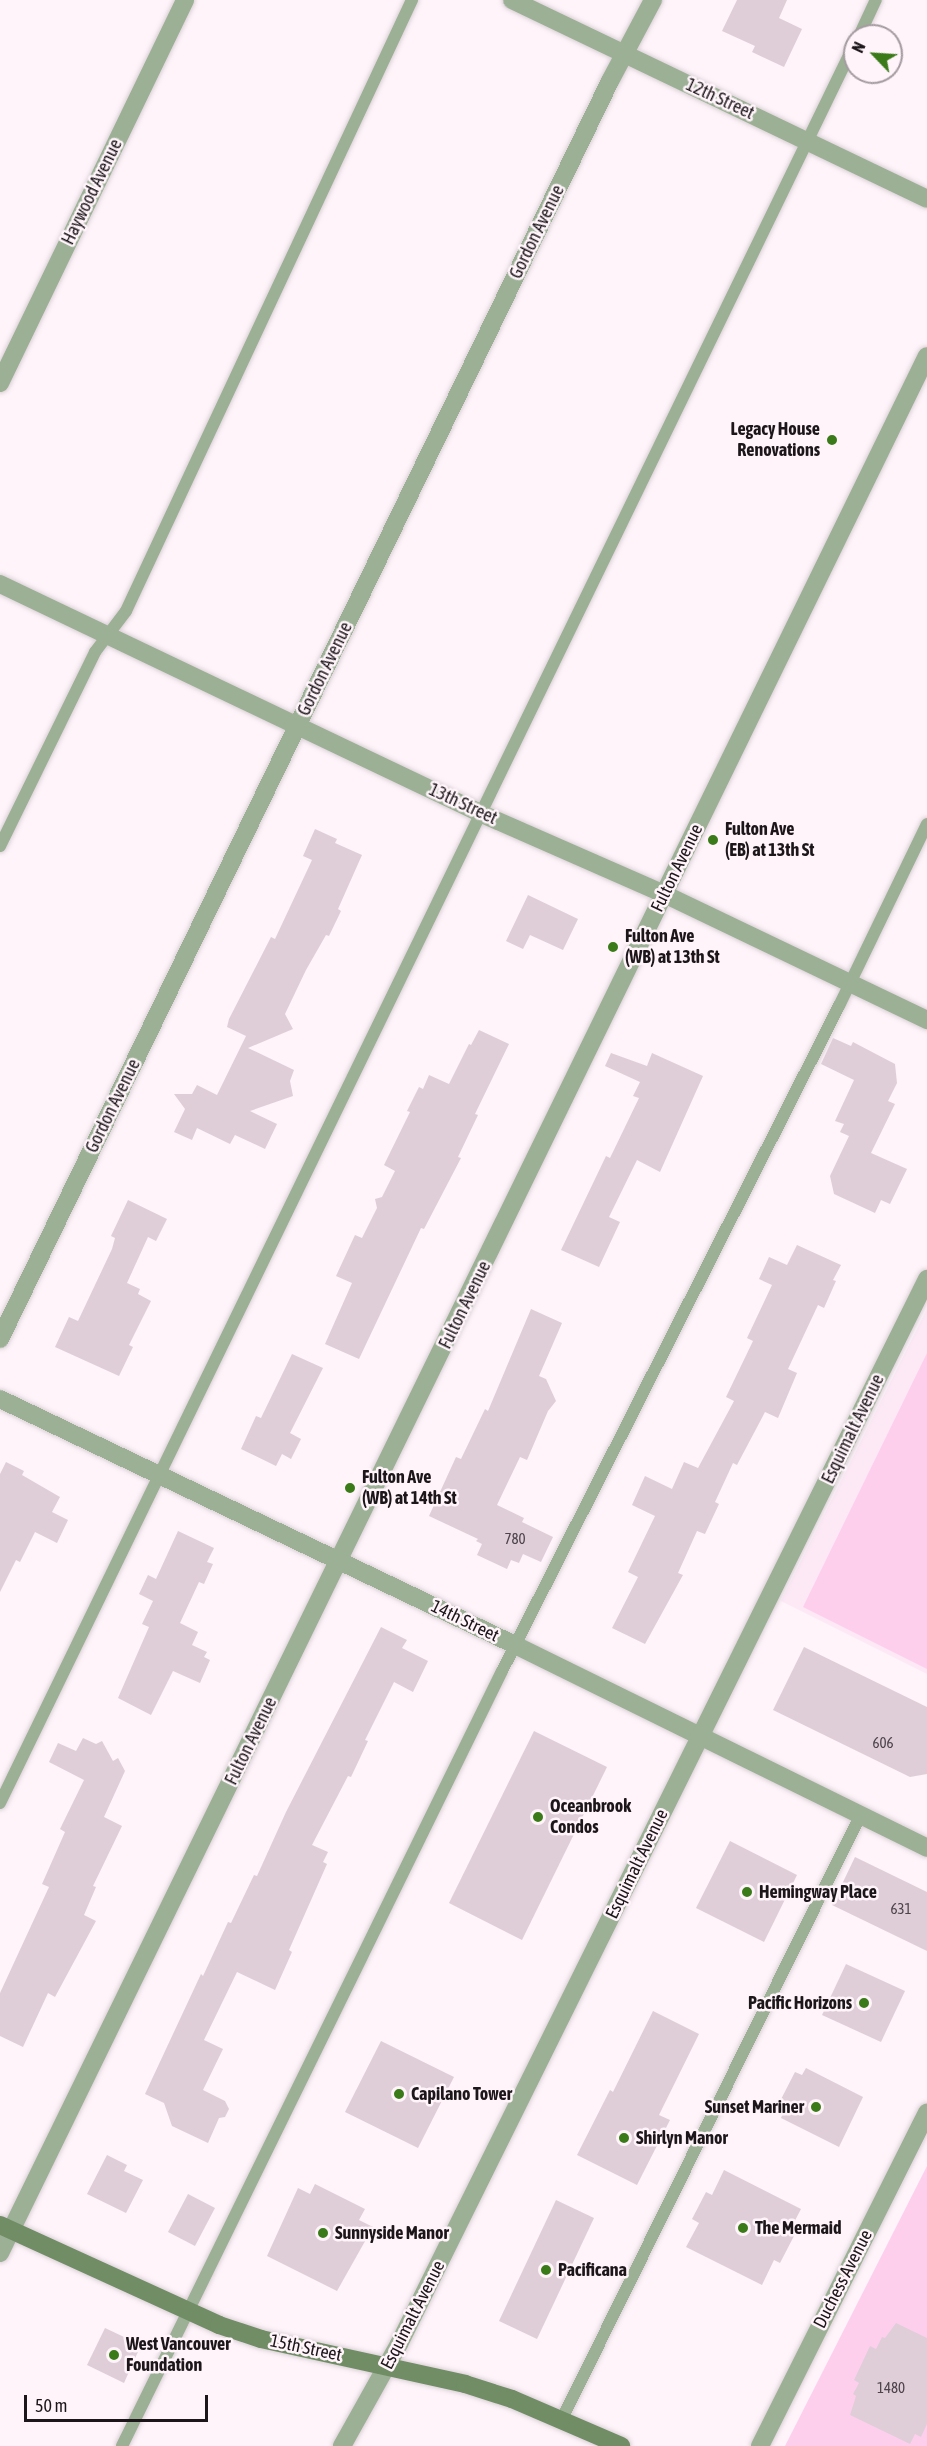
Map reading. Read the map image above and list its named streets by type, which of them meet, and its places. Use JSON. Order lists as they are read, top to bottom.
{
  "streets": {
    "main road": ["15th Street"],
    "street": [
      "12th Street",
      "Haywood Avenue",
      "Gordon Avenue",
      "13th Street",
      "Fulton Avenue",
      "Esquimalt Avenue",
      "14th Street",
      "Duchess Avenue"
    ]
  },
  "crossings": [
    ["12th Street", "Gordon Avenue"],
    ["Gordon Avenue", "13th Street"],
    ["13th Street", "Fulton Avenue"],
    ["Fulton Avenue", "14th Street"],
    ["Fulton Avenue", "15th Street"],
    ["Esquimalt Avenue", "14th Street"],
    ["Esquimalt Avenue", "15th Street"]
  ],
  "places": [
    "Legacy House Renovations",
    "Fulton Ave (EB) at 13th St",
    "Fulton Ave (WB) at 13th St",
    "Fulton Ave (WB) at 14th St",
    "Oceanbrook Condos",
    "Hemingway Place",
    "Pacific Horizons",
    "Capilano Tower",
    "Sunset Mariner",
    "Shirlyn Manor",
    "The Mermaid",
    "Sunnyside Manor",
    "Pacificana",
    "West Vancouver Foundation"
  ],
  "house_numbers": [
    "780",
    "606",
    "631",
    "1480"
  ],
  "scale_bar": "50 m",
  "north": "top left"
}
